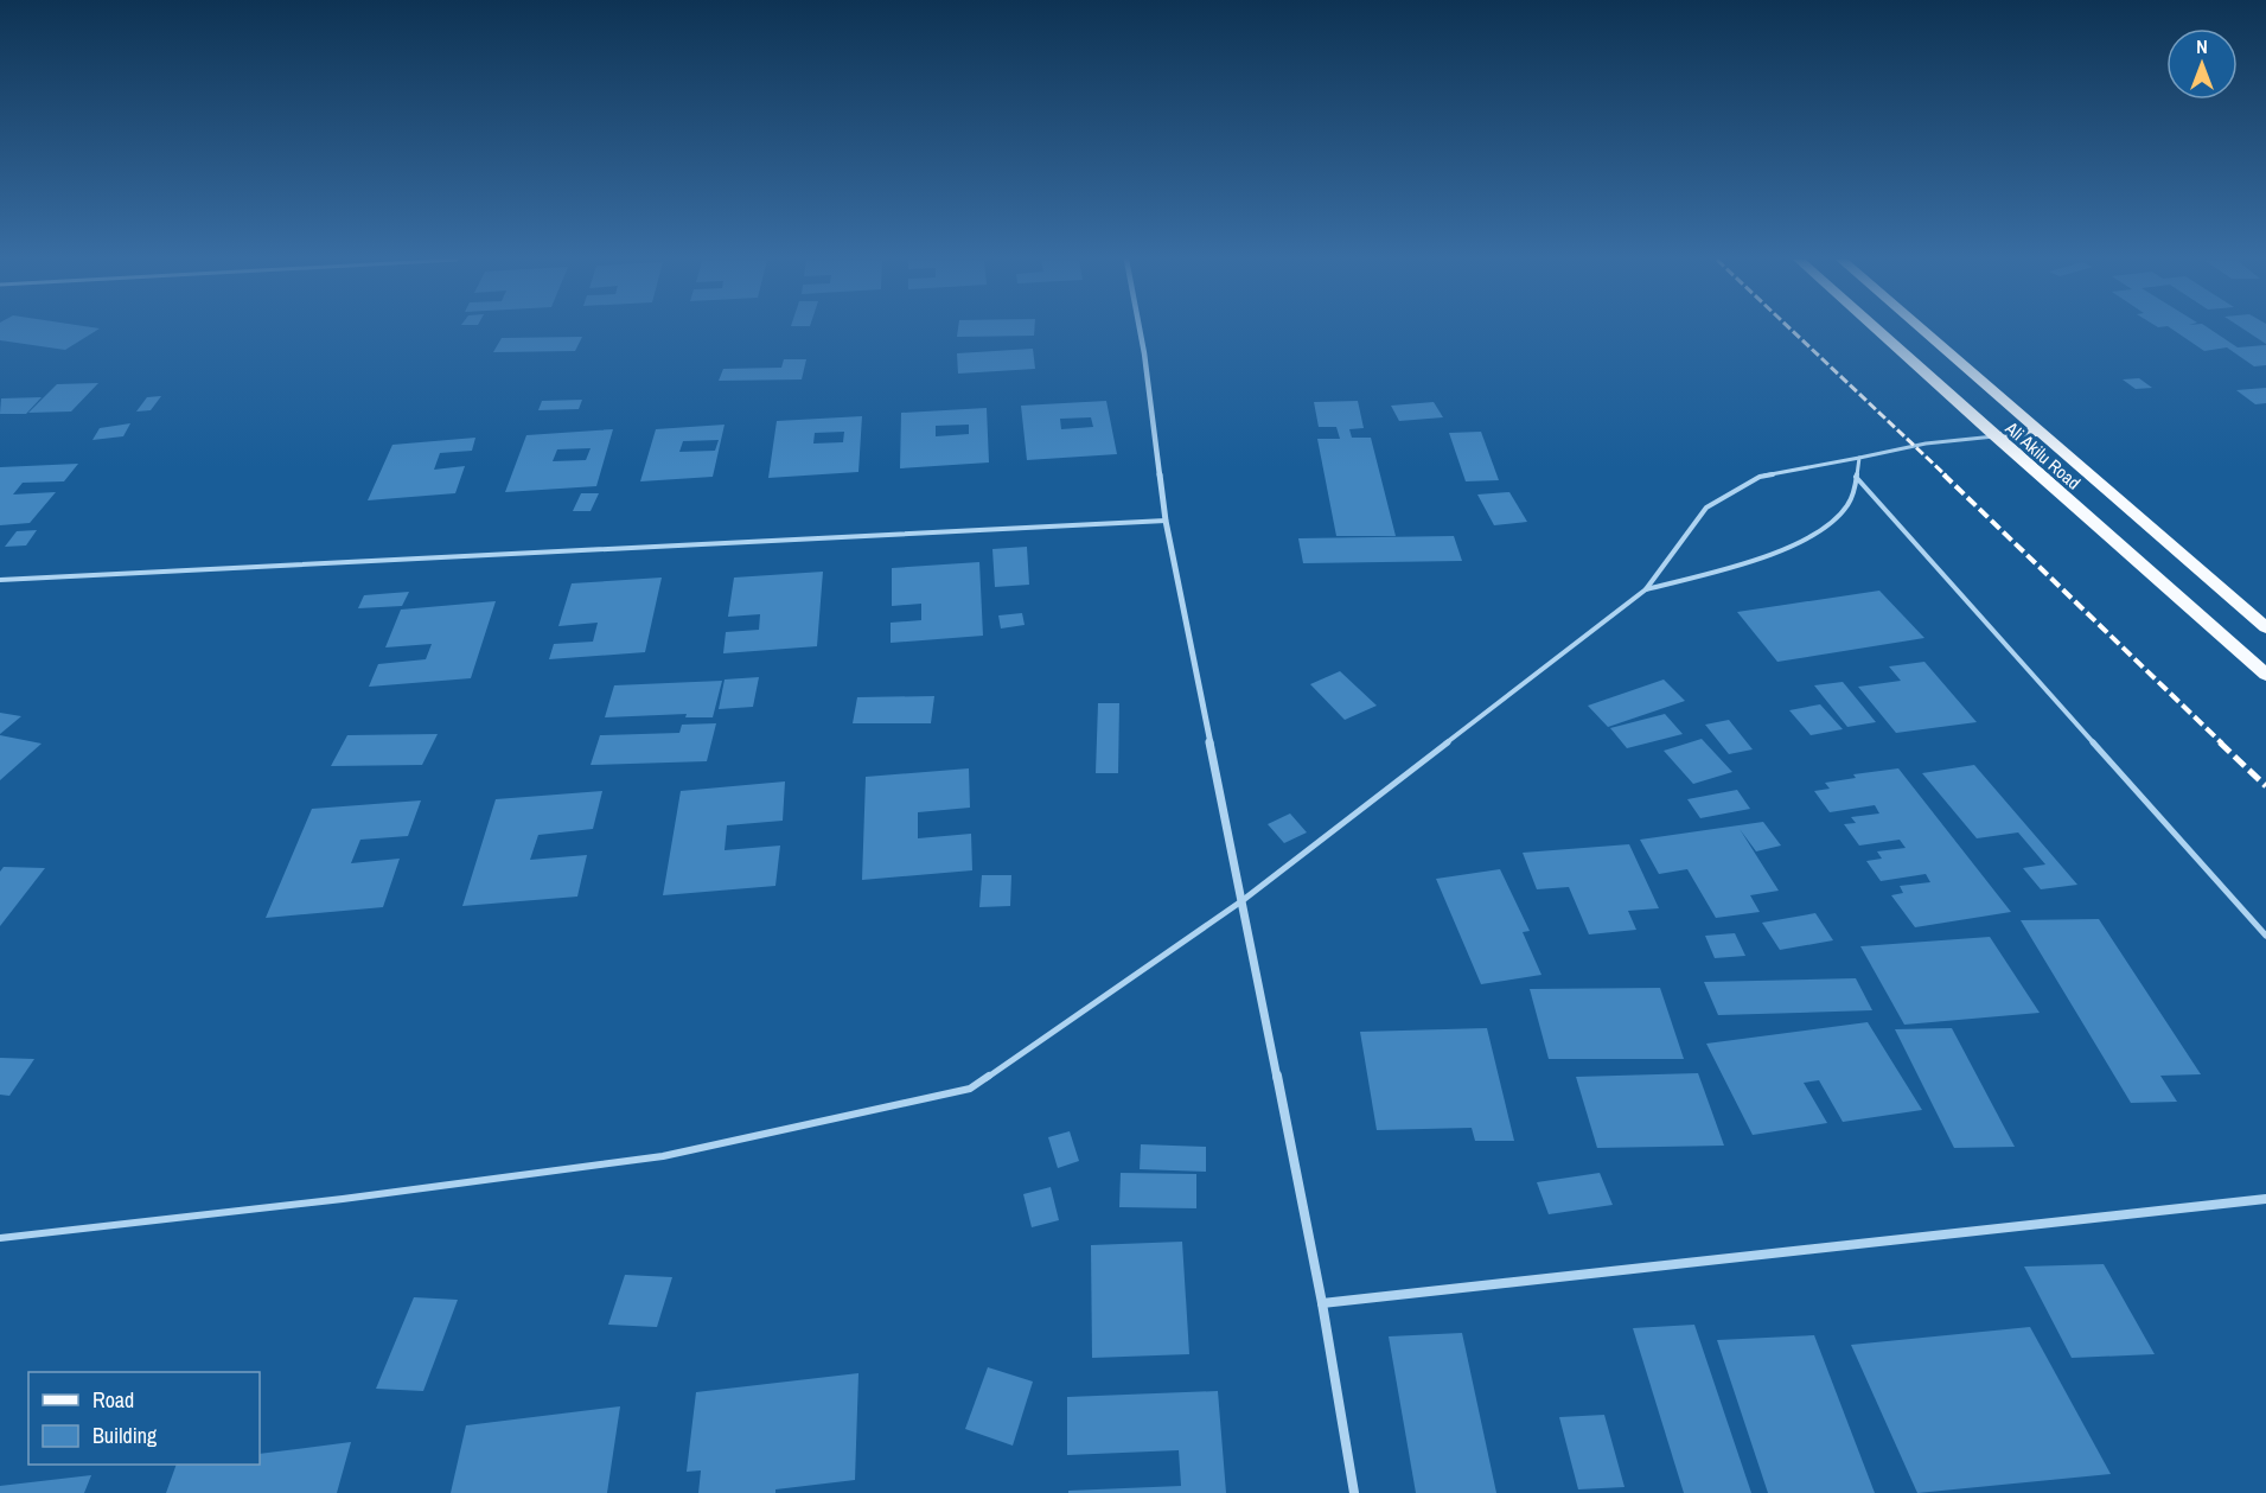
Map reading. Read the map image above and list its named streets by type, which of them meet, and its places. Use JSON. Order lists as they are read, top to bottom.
{
  "streets": {
    "main road": ["Ali Akilu Road"]
  },
  "legend": ["Road", "Building"],
  "north": "top"
}
